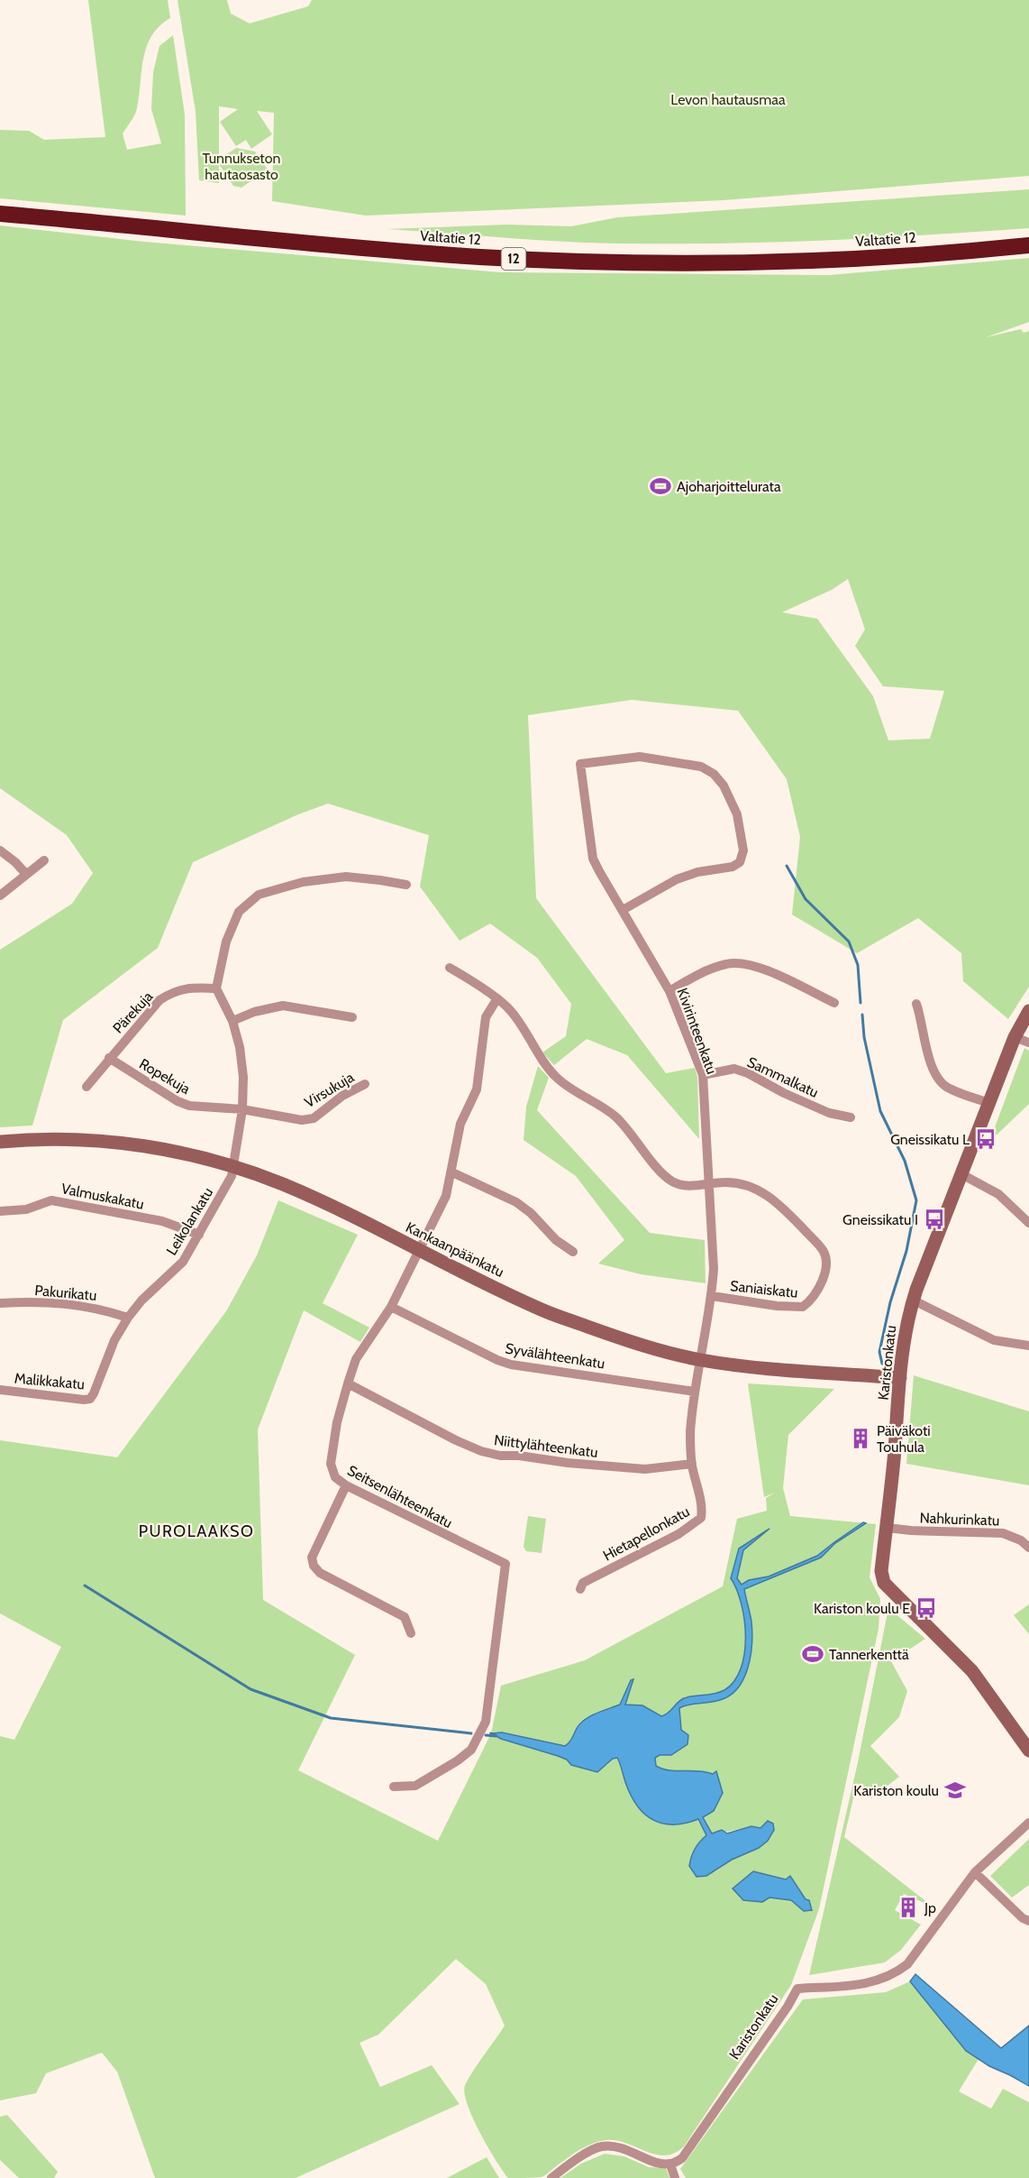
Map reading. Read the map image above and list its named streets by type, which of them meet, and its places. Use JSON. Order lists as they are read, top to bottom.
{
  "streets": {
    "highway": ["Valtatie 12", "12"],
    "street": [
      "Pärekuja",
      "Kivirinteenkatu",
      "Ropekuja",
      "Sammalkatu",
      "Virsukuja",
      "Valmuskakatu",
      "Leikolankatu",
      "Kankaanpäänkatu",
      "Saniaiskatu",
      "Pakurikatu",
      "Syvälähteenkatu",
      "Karistonkatu",
      "Malikkakatu",
      "Niittylähteenkatu",
      "Seitsenlähteenkatu",
      "Nahkurinkatu",
      "Hietapellonkatu"
    ]
  },
  "crossings": [
    ["Pärekuja", "Ropekuja"],
    ["Pärekuja", "Leikolankatu"],
    ["Kivirinteenkatu", "Sammalkatu"],
    ["Kivirinteenkatu", "Kankaanpäänkatu"],
    ["Kivirinteenkatu", "Saniaiskatu"],
    ["Kivirinteenkatu", "Hietapellonkatu"],
    ["Ropekuja", "Virsukuja"],
    ["Ropekuja", "Leikolankatu"],
    ["Virsukuja", "Leikolankatu"],
    ["Valmuskakatu", "Leikolankatu"],
    ["Leikolankatu", "Kankaanpäänkatu"],
    ["Leikolankatu", "Pakurikatu"],
    ["Leikolankatu", "Malikkakatu"],
    ["Kankaanpäänkatu", "Karistonkatu"],
    ["Kankaanpäänkatu", "Seitsenlähteenkatu"],
    ["Kankaanpäänkatu", "Hietapellonkatu"],
    ["Syvälähteenkatu", "Seitsenlähteenkatu"],
    ["Syvälähteenkatu", "Hietapellonkatu"],
    ["Karistonkatu", "Nahkurinkatu"],
    ["Niittylähteenkatu", "Seitsenlähteenkatu"],
    ["Niittylähteenkatu", "Hietapellonkatu"]
  ],
  "districts": ["PUROLAAKSO"],
  "parks": ["Levon hautausmaa", "Tunnukseton hautaosasto"],
  "places": {
    "sports": ["Ajoharjoittelurata", "Tannerkenttä"],
    "bus stop": ["Gneissikatu L", "Gneissikatu I", "Kariston koulu E"],
    "building": ["Päiväkoti Touhula", "Jp"],
    "school or university": ["Kariston koulu"]
  }
}
